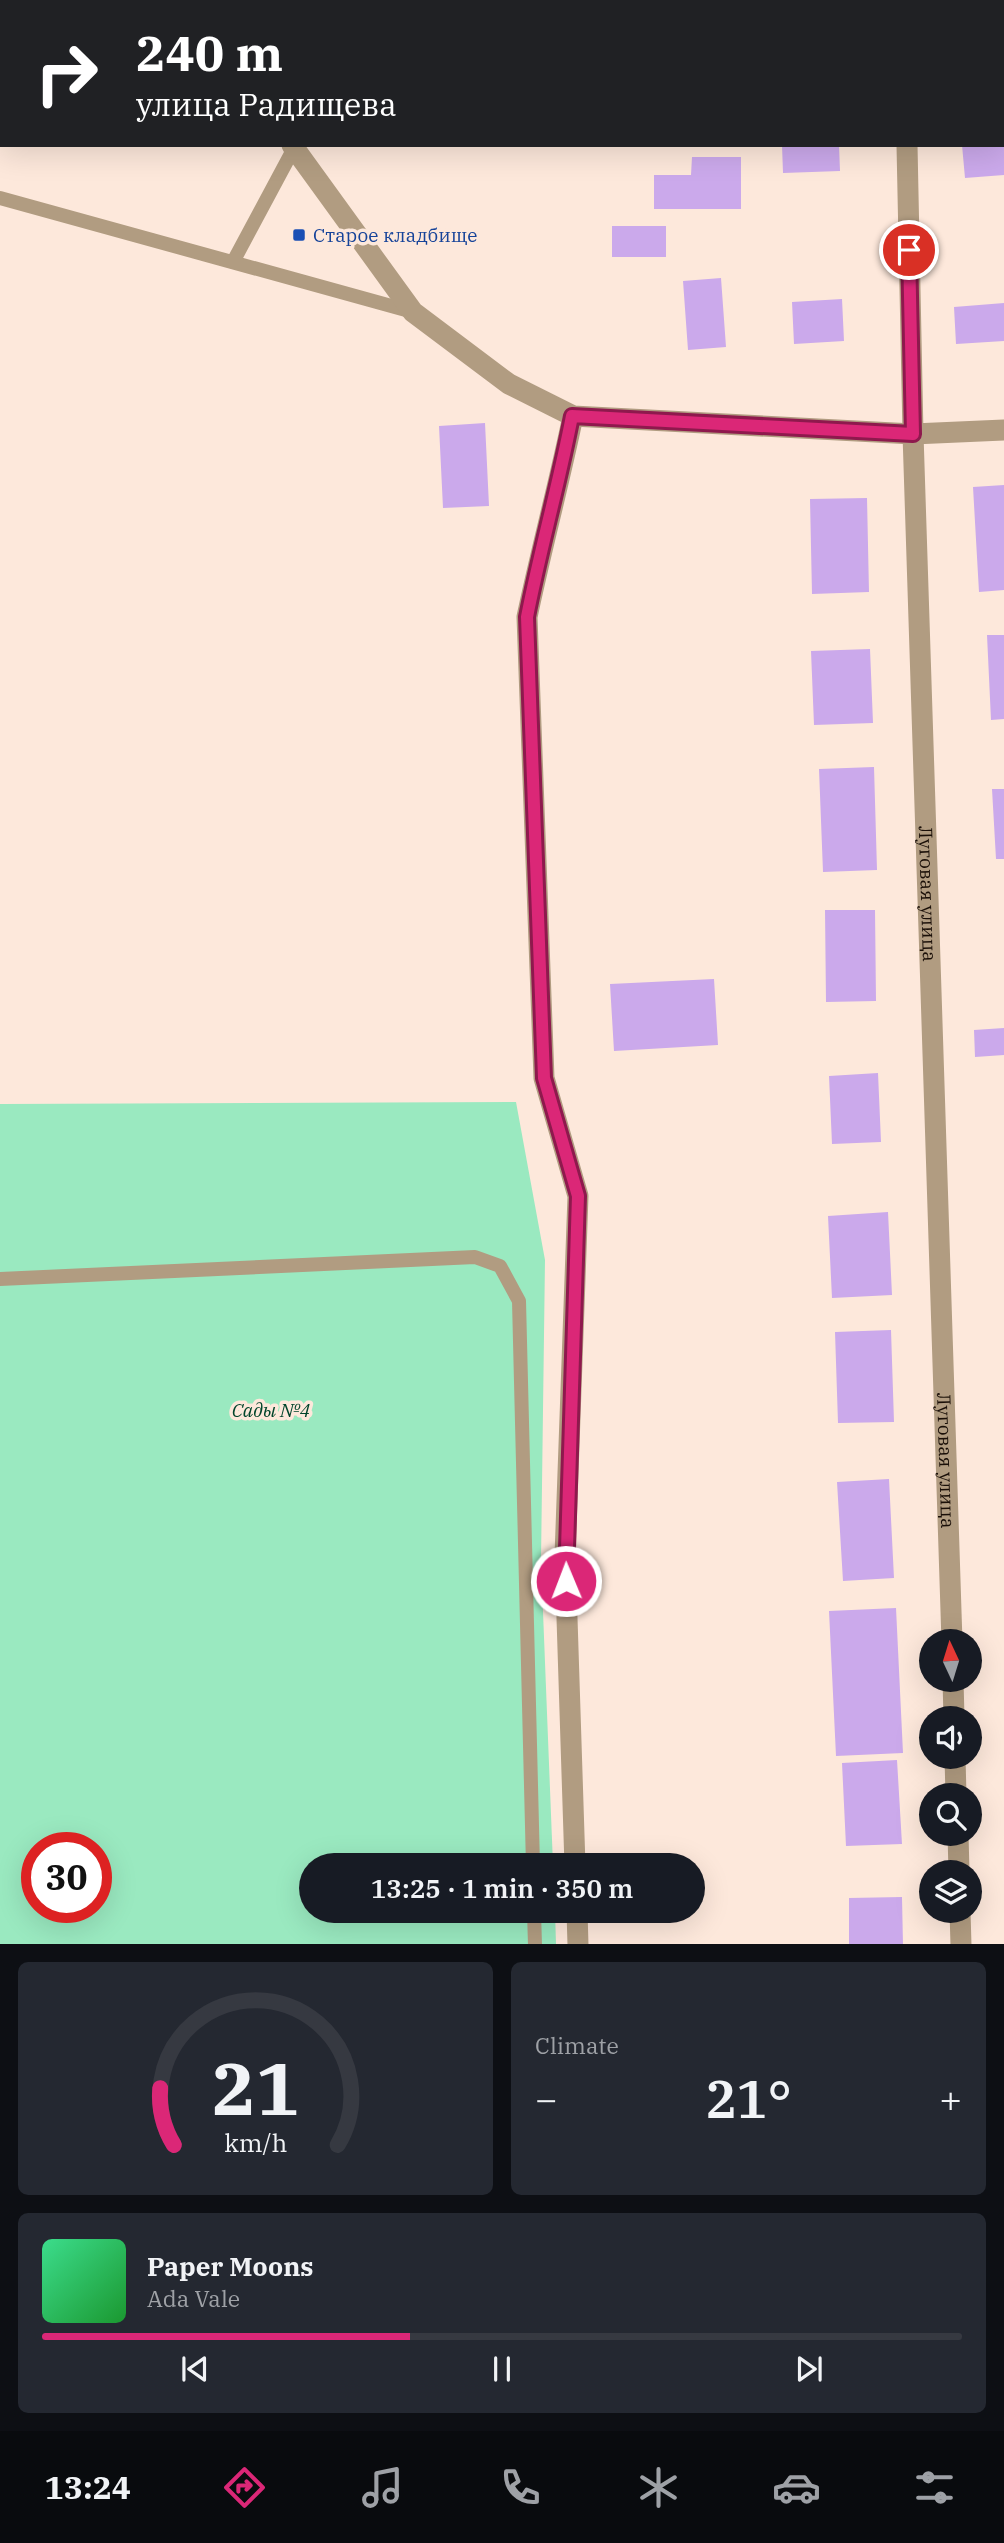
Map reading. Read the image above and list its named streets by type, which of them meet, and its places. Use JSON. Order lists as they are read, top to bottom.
{
  "streets": {
    "street": ["Луговая улица"]
  },
  "parks": ["Сады №4"],
  "places": {
    "transit": ["Старое кладбище"]
  },
  "north": "top",
  "page": {
    "turn": ["240 m", "улица Радищева"],
    "limit": "30",
    "trip": "13:25 · 1 min · 350 m",
    "tile": "Climate",
    "heat": ["−", "21°", "+"],
    "song": ["Paper Moons", "Ada Vale"],
    "tabs": "13:24",
    "gauge": ["21", "km/h"]
  }
}
